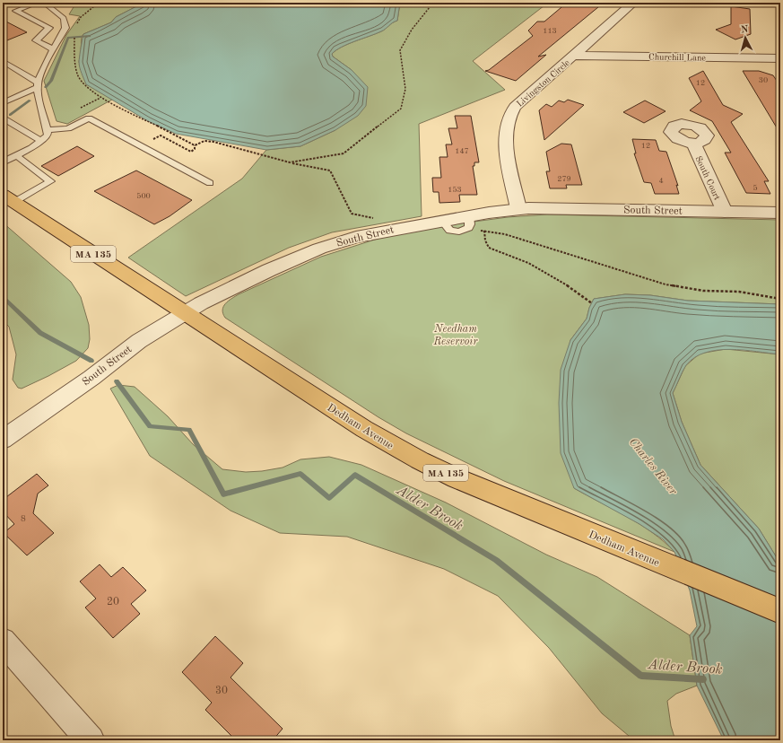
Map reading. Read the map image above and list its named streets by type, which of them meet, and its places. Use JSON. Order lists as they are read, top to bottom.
{
  "streets": {
    "main road": ["MA 135", "Dedham Avenue"],
    "street": [
      "Churchill Lane",
      "Livingston Circle",
      "South Court",
      "South Street"
    ]
  },
  "crossings": [
    ["Churchill Lane", "Livingston Circle"],
    ["Livingston Circle", "South Street"],
    ["South Court", "South Street"],
    ["South Street", "Dedham Avenue"]
  ],
  "water": ["Charles River", "Alder Brook"],
  "parks": ["Needham Reservoir"],
  "house_numbers": [
    "113",
    "30",
    "12",
    "12",
    "147",
    "279",
    "4",
    "5",
    "153",
    "500",
    "8",
    "20",
    "30"
  ],
  "north": "top"
}
